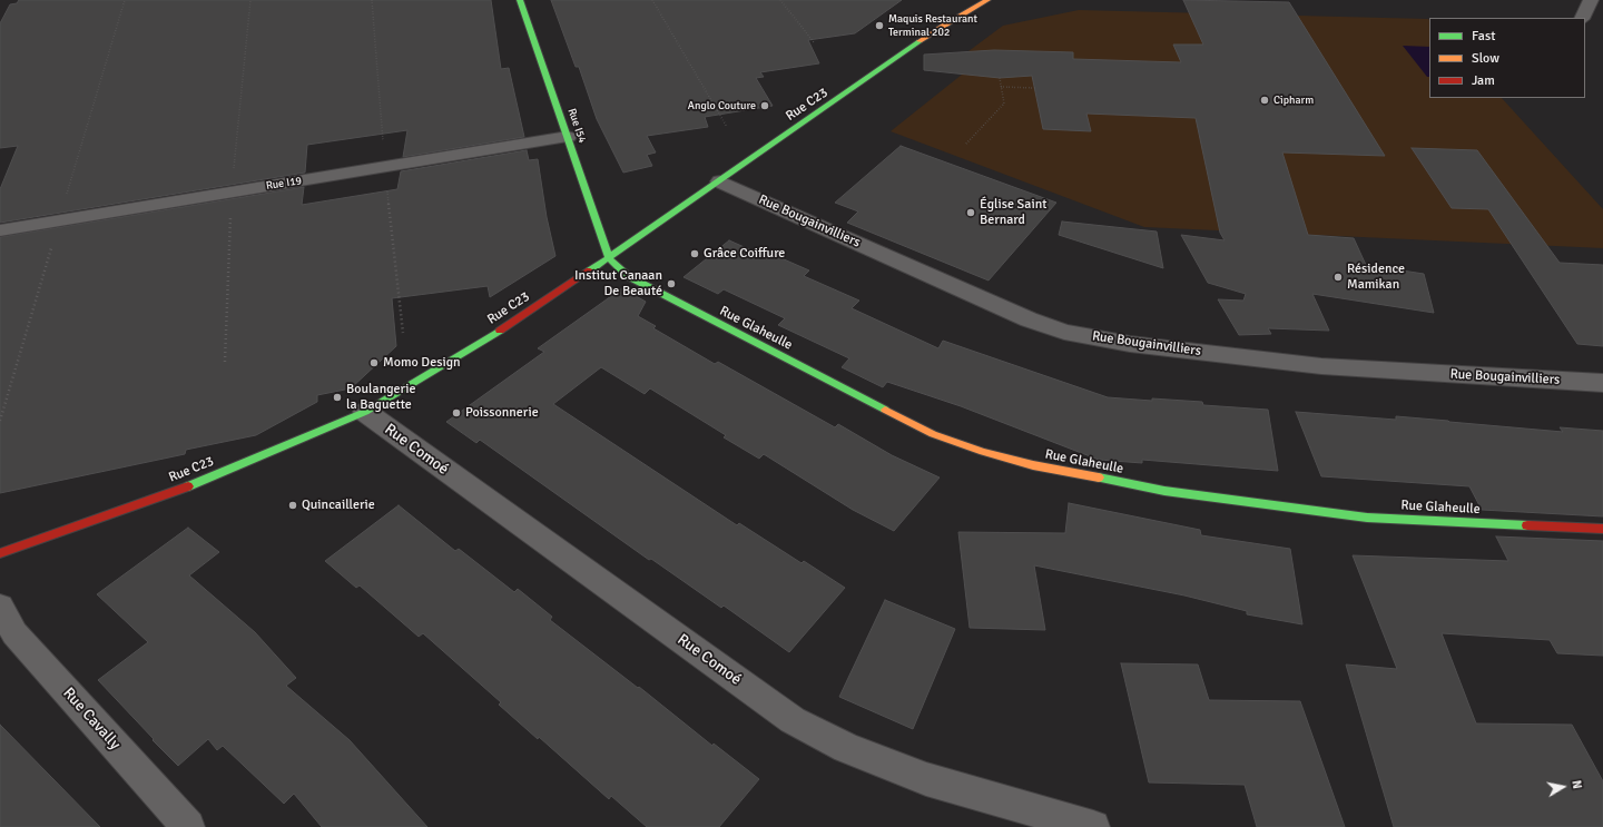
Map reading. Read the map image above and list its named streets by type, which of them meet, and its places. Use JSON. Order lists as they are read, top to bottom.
{
  "streets": {
    "street": [
      "Rue C23",
      "Rue I54",
      "Rue I19",
      "Rue Bougainvilliers",
      "Rue Glaheulle",
      "Rue Comoé",
      "Rue Cavally"
    ]
  },
  "crossings": [
    ["Rue C23", "Rue I54"],
    ["Rue C23", "Rue Bougainvilliers"],
    ["Rue C23", "Rue Glaheulle"],
    ["Rue C23", "Rue Comoé"],
    ["Rue I54", "Rue I19"],
    ["Rue I54", "Rue Glaheulle"]
  ],
  "places": [
    "Maquis Restaurant Terminal 202",
    "Cipharm",
    "Anglo Couture",
    "Église Saint Bernard",
    "Grâce Coiffure",
    "Résidence Mamikan",
    "Institut Canaan De Beauté",
    "Momo Design",
    "Boulangerie la Baguette",
    "Poissonnerie",
    "Quincaillerie"
  ],
  "legend": ["Fast", "Slow", "Jam"],
  "north": "right"
}
